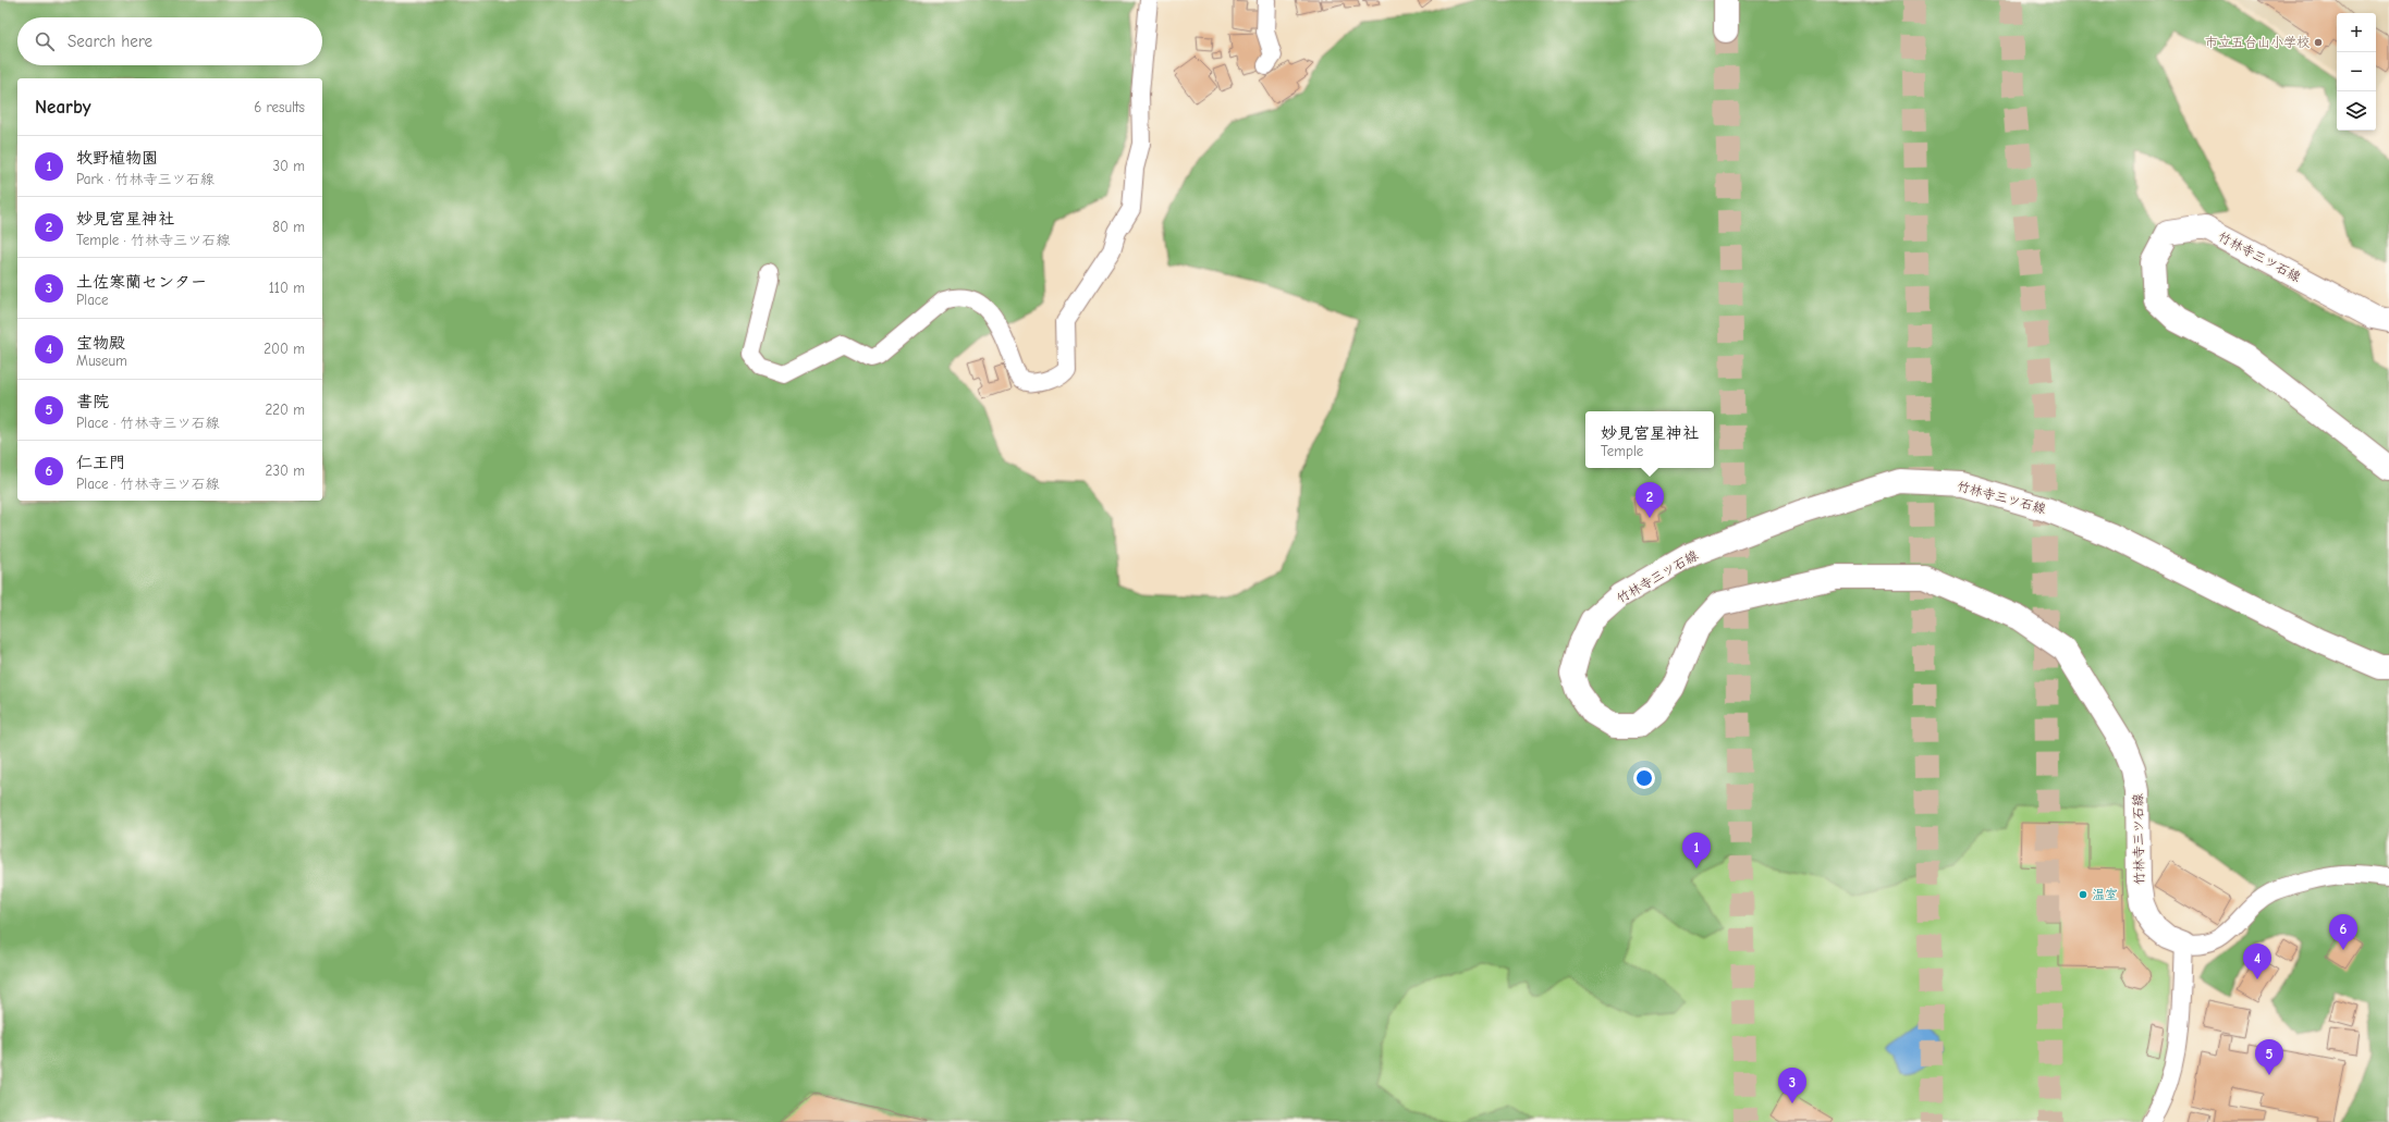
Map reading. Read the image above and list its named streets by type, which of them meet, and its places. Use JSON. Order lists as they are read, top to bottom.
{
  "streets": {
    "main road": ["竹林寺三ツ石線"]
  },
  "places": ["市立五台山小学校", "温室"],
  "page": {
    "map_buttons": ["+", "−"],
    "search": "Search here",
    "heading": ["Nearby", "6 results"],
    "list": [
      {
        "mark": "1",
        "name": "牧野植物園",
        "note": "Park · 竹林寺三ツ石線",
        "value": "30 m"
      },
      {
        "mark": "2",
        "name": "妙見宮星神社",
        "note": "Temple · 竹林寺三ツ石線",
        "value": "80 m"
      },
      {
        "mark": "3",
        "name": "土佐寒蘭センター",
        "note": "Place",
        "value": "110 m"
      },
      {
        "mark": "4",
        "name": "宝物殿",
        "note": "Museum",
        "value": "200 m"
      },
      {
        "mark": "5",
        "name": "書院",
        "note": "Place · 竹林寺三ツ石線",
        "value": "220 m"
      },
      {
        "mark": "6",
        "name": "仁王門",
        "note": "Place · 竹林寺三ツ石線",
        "value": "230 m"
      }
    ],
    "popup": ["妙見宮星神社", "Temple"],
    "pins": [
      "2",
      "1",
      "6",
      "4",
      "5",
      "3"
    ]
  }
}
